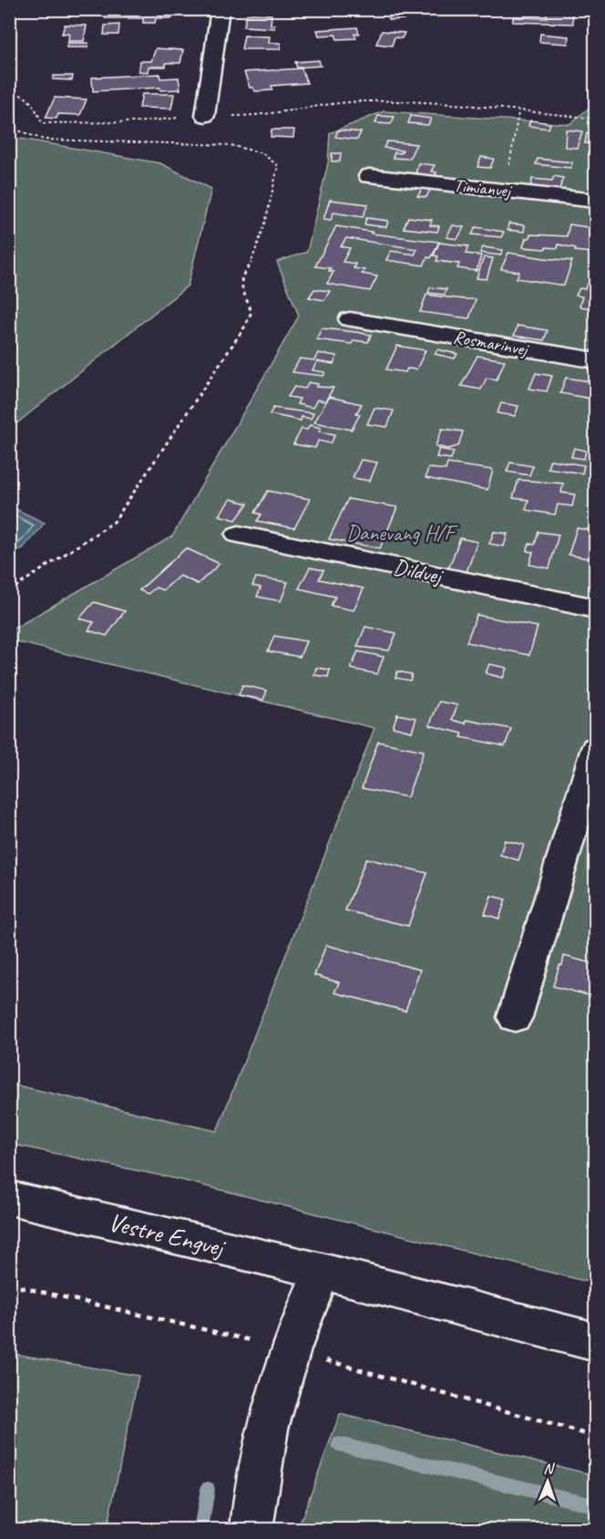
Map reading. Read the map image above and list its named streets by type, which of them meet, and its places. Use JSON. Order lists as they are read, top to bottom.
{
  "streets": {
    "street": [
      "Timianvej",
      "Rosmarinvej",
      "Dildvej",
      "Vestre Engvej"
    ]
  },
  "parks": ["Danevang H/F"],
  "north": "top"
}
